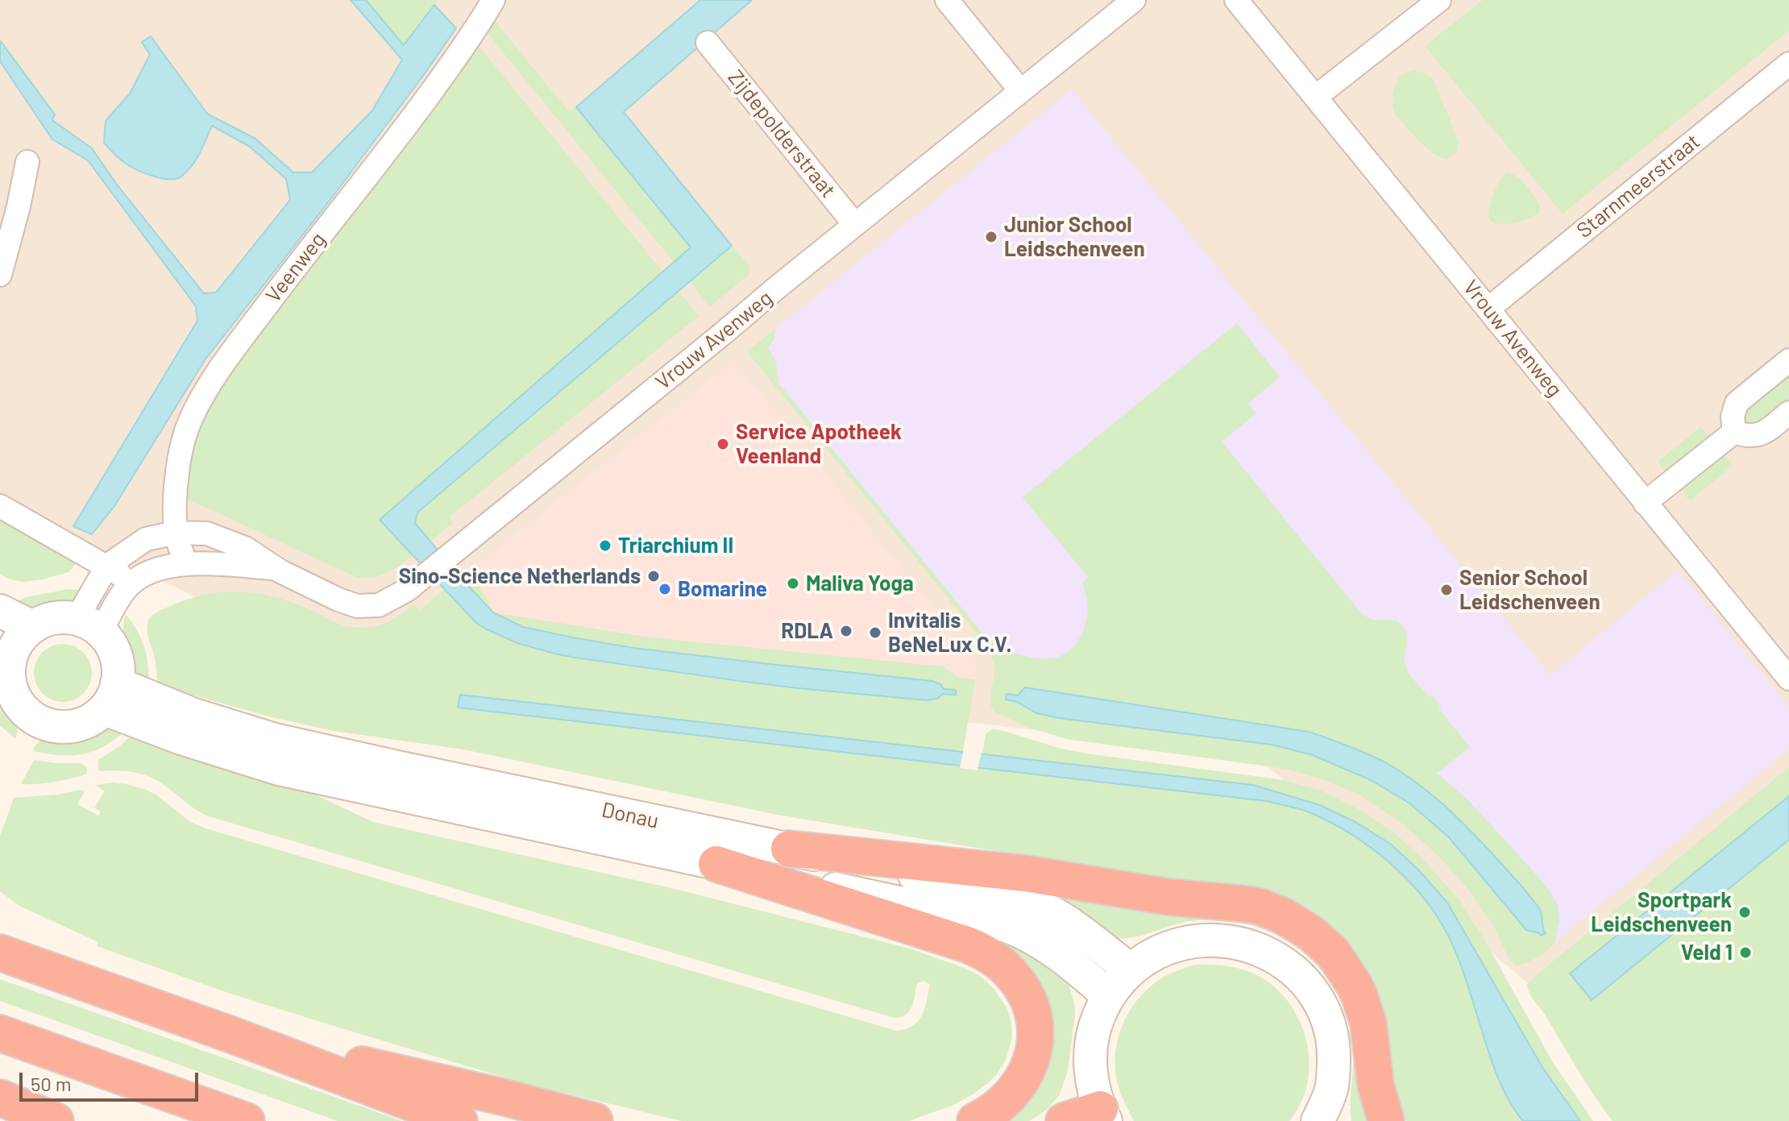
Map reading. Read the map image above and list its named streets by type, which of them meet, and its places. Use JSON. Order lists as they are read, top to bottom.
{
  "streets": {
    "main road": ["Donau"],
    "street": [
      "Zijdepolderstraat",
      "Starnmeerstraat",
      "Veenweg",
      "Vrouw Avenweg"
    ]
  },
  "crossings": [
    ["Zijdepolderstraat", "Vrouw Avenweg"],
    ["Starnmeerstraat", "Vrouw Avenweg"],
    ["Veenweg", "Vrouw Avenweg"],
    ["Vrouw Avenweg", "Donau"]
  ],
  "places": [
    "Junior School Leidschenveen",
    "Service Apotheek Veenland",
    "Triarchium II",
    "Sino-Science Netherlands",
    "Maliva Yoga",
    "Bomarine",
    "Senior School Leidschenveen",
    "RDLA",
    "Invitalis BeNeLux C.V.",
    "Sportpark Leidschenveen",
    "Veld 1"
  ],
  "scale_bar": "50 m"
}
